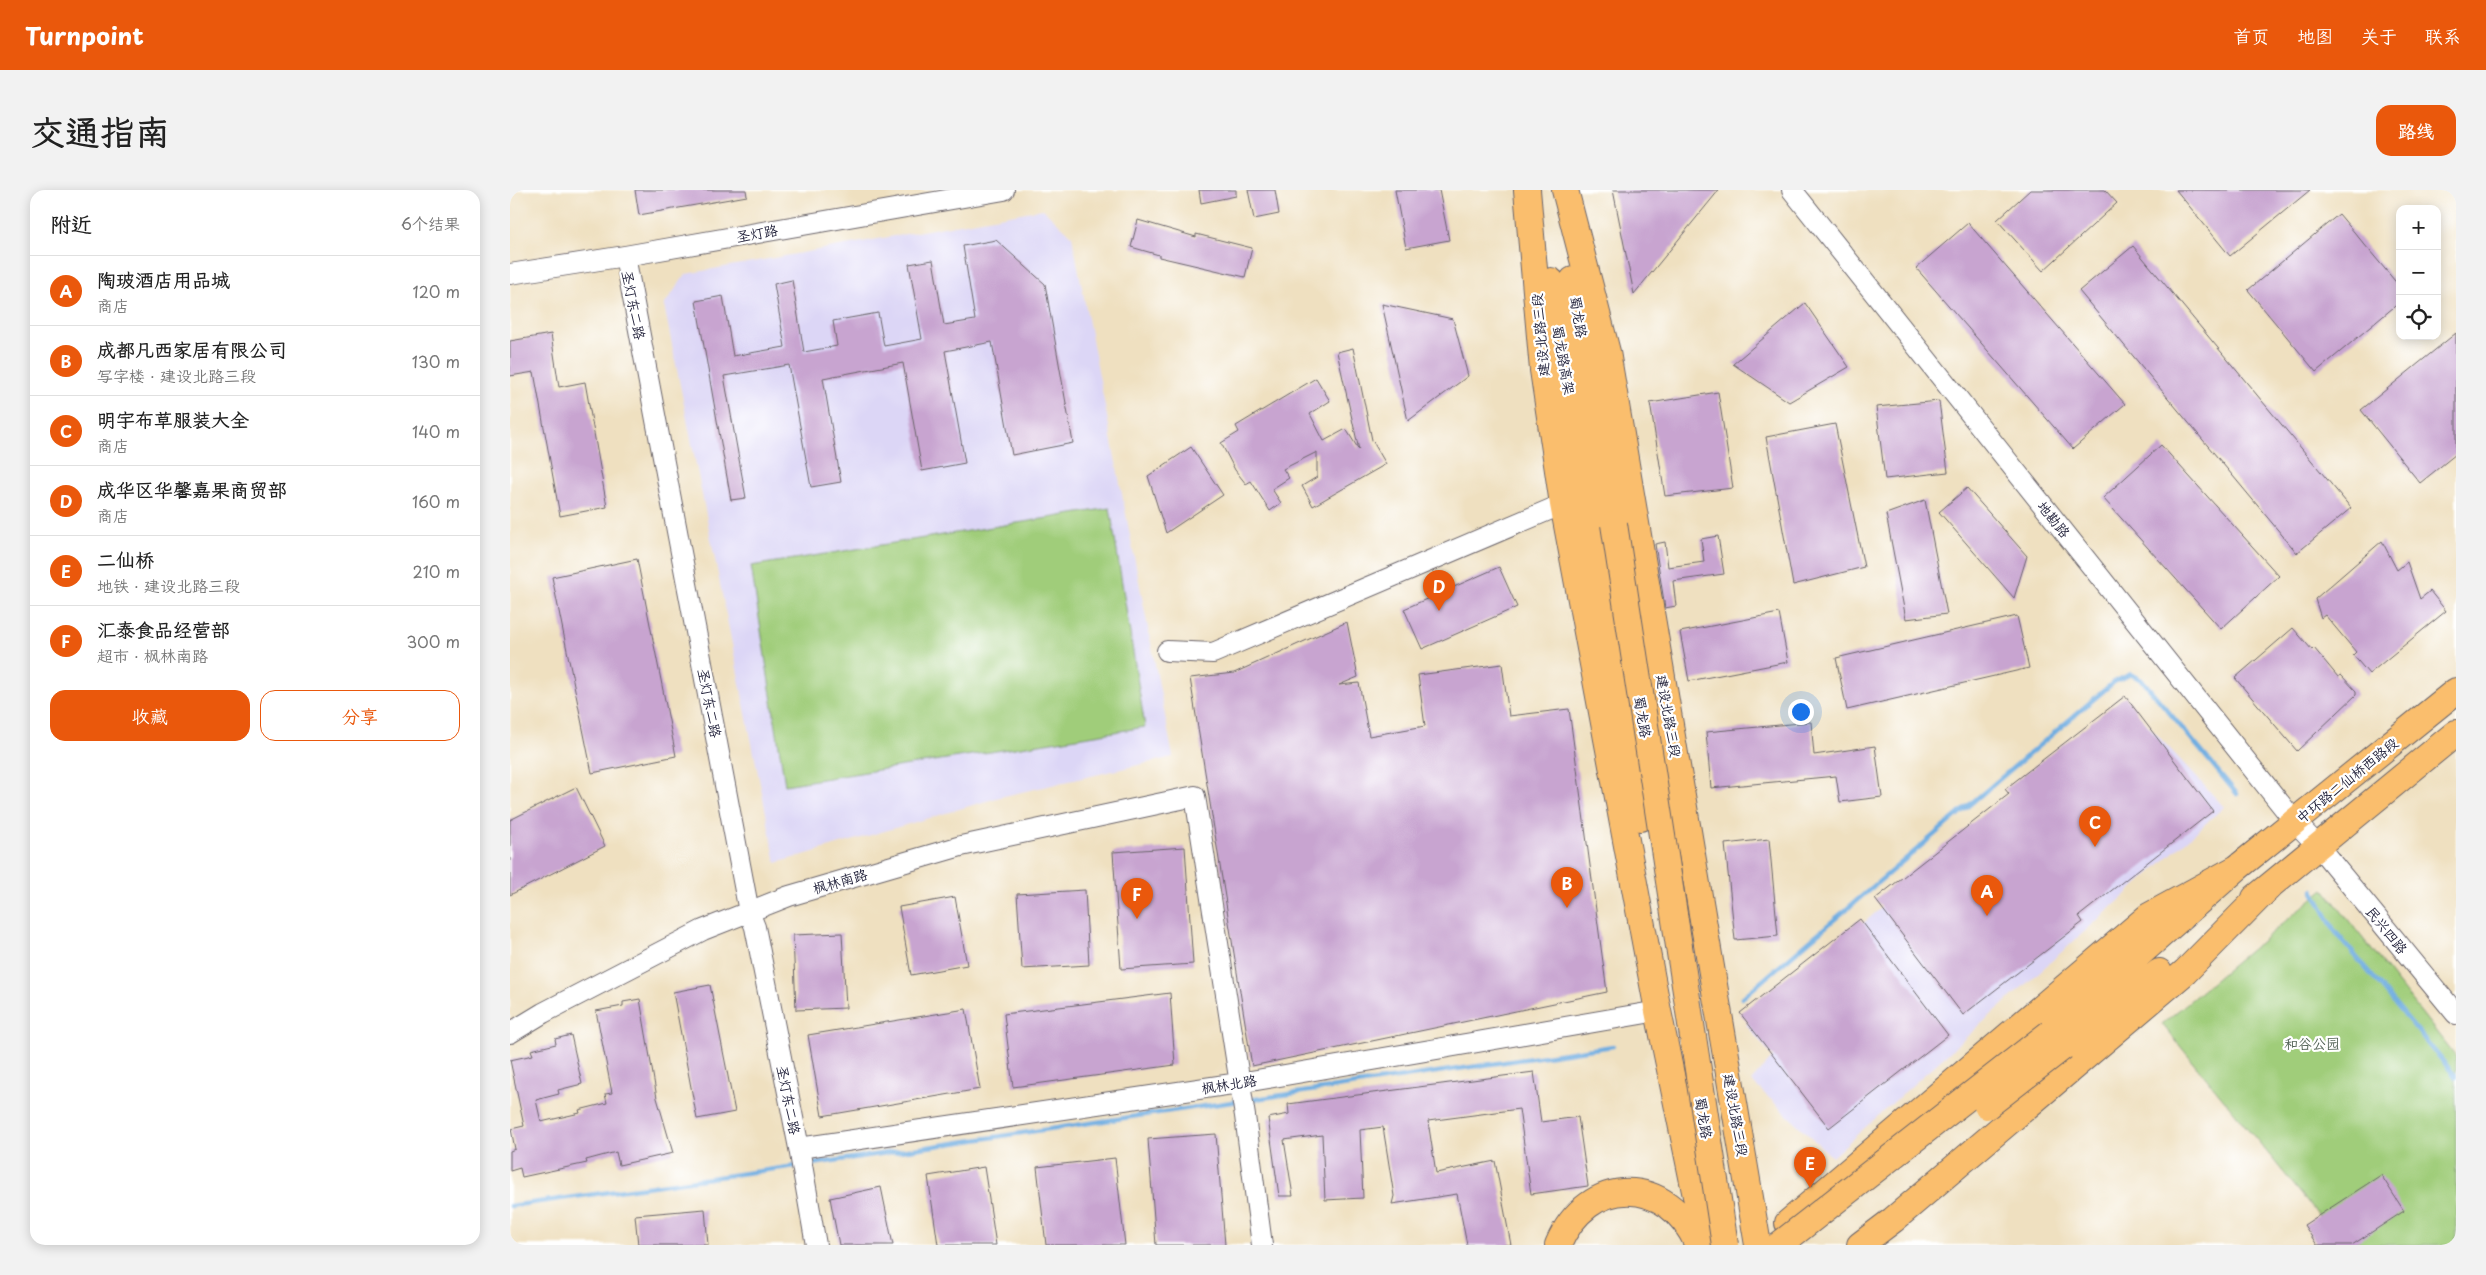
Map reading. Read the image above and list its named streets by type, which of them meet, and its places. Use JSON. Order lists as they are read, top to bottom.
{
  "streets": {
    "main road": [
      "蜀龙路",
      "建设北路三段",
      "蜀龙路高架",
      "中环路二仙桥西路段"
    ],
    "street": [
      "圣灯路",
      "圣灯东二路",
      "地勘路",
      "枫林南路",
      "民兴四路",
      "枫林北路"
    ]
  },
  "crossings": [
    ["圣灯路", "圣灯东二路"],
    ["圣灯东二路", "枫林南路"],
    ["圣灯东二路", "枫林北路"],
    ["蜀龙路", "蜀龙路高架"],
    ["建设北路三段", "枫林北路"],
    ["地勘路", "中环路二仙桥西路段"],
    ["地勘路", "民兴四路"],
    ["枫林南路", "枫林北路"]
  ],
  "parks": ["和谷公园"],
  "page": {
    "header": "Turnpoint",
    "nav": [
      "首页",
      "地图",
      "关于",
      "联系"
    ],
    "title": "交通指南",
    "buttons": [
      "路线",
      ["收藏", "分享"]
    ],
    "heading": ["附近", "6个结果"],
    "map_buttons": ["+", "−"],
    "list": [
      {
        "mark": "A",
        "name": "陶玻酒店用品城",
        "note": "商店",
        "value": "120 m"
      },
      {
        "mark": "B",
        "name": "成都凡西家居有限公司",
        "note": "写字楼 · 建设北路三段",
        "value": "130 m"
      },
      {
        "mark": "C",
        "name": "明宇布草服装大全",
        "note": "商店",
        "value": "140 m"
      },
      {
        "mark": "D",
        "name": "成华区华馨嘉果商贸部",
        "note": "商店",
        "value": "160 m"
      },
      {
        "mark": "E",
        "name": "二仙桥",
        "note": "地铁 · 建设北路三段",
        "value": "210 m"
      },
      {
        "mark": "F",
        "name": "汇泰食品经营部",
        "note": "超市 · 枫林南路",
        "value": "300 m"
      }
    ],
    "pins": [
      "D",
      "C",
      "B",
      "A",
      "F",
      "E"
    ]
  }
}
